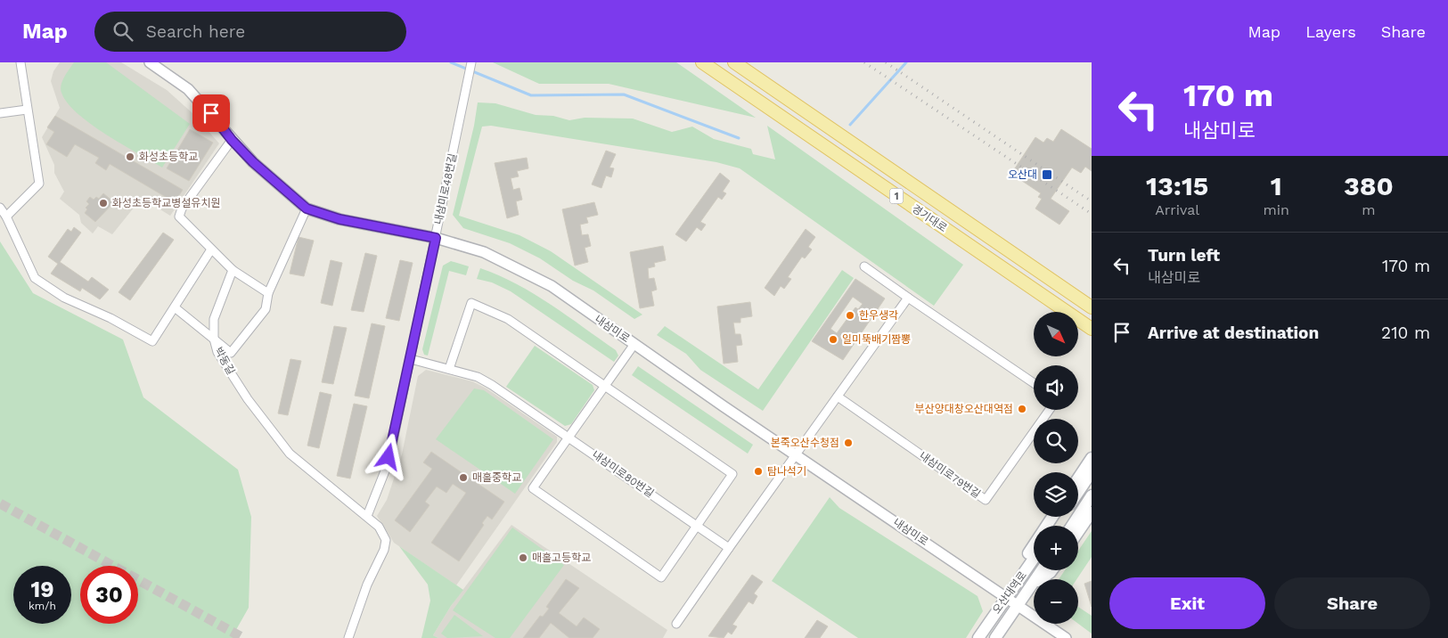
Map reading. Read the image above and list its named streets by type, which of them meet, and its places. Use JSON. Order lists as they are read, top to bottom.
{
  "streets": {
    "main road": ["1", "경기대로", "오산대역로"],
    "street": [
      "내삼미로48번길",
      "내삼미로",
      "박동길",
      "내삼미로80번길",
      "내삼미로79번길"
    ]
  },
  "crossings": [
    ["내삼미로48번길", "내삼미로"],
    ["내삼미로48번길", "박동길"],
    ["내삼미로48번길", "내삼미로80번길"],
    ["내삼미로", "오산대역로"]
  ],
  "places": {
    "other": [
      "화성초등학교",
      "화성초등학교병설유치원",
      "한우생각",
      "일미뚝배기짬뽕",
      "부산양대창오산대역점",
      "본죽오산수청점",
      "탐나석기",
      "매홀중학교",
      "매홀고등학교"
    ],
    "transit": ["오산대"]
  },
  "north": "bottom right",
  "page": {
    "header": "Map",
    "search": "Search here",
    "nav": ["Map", "Layers", "Share"],
    "turn": ["170 m", "내삼미로"],
    "eta": [
      "13:15",
      "Arrival",
      "1",
      "min",
      "380",
      "m"
    ],
    "list": [
      {
        "name": "Turn left",
        "note": "내삼미로",
        "value": "170 m"
      },
      {
        "name": "Arrive at destination",
        "value": "210 m"
      }
    ],
    "map_buttons": ["+", "−"],
    "speed": "19 km/h",
    "limit": "30",
    "buttons": ["Exit", "Share"]
  }
}
